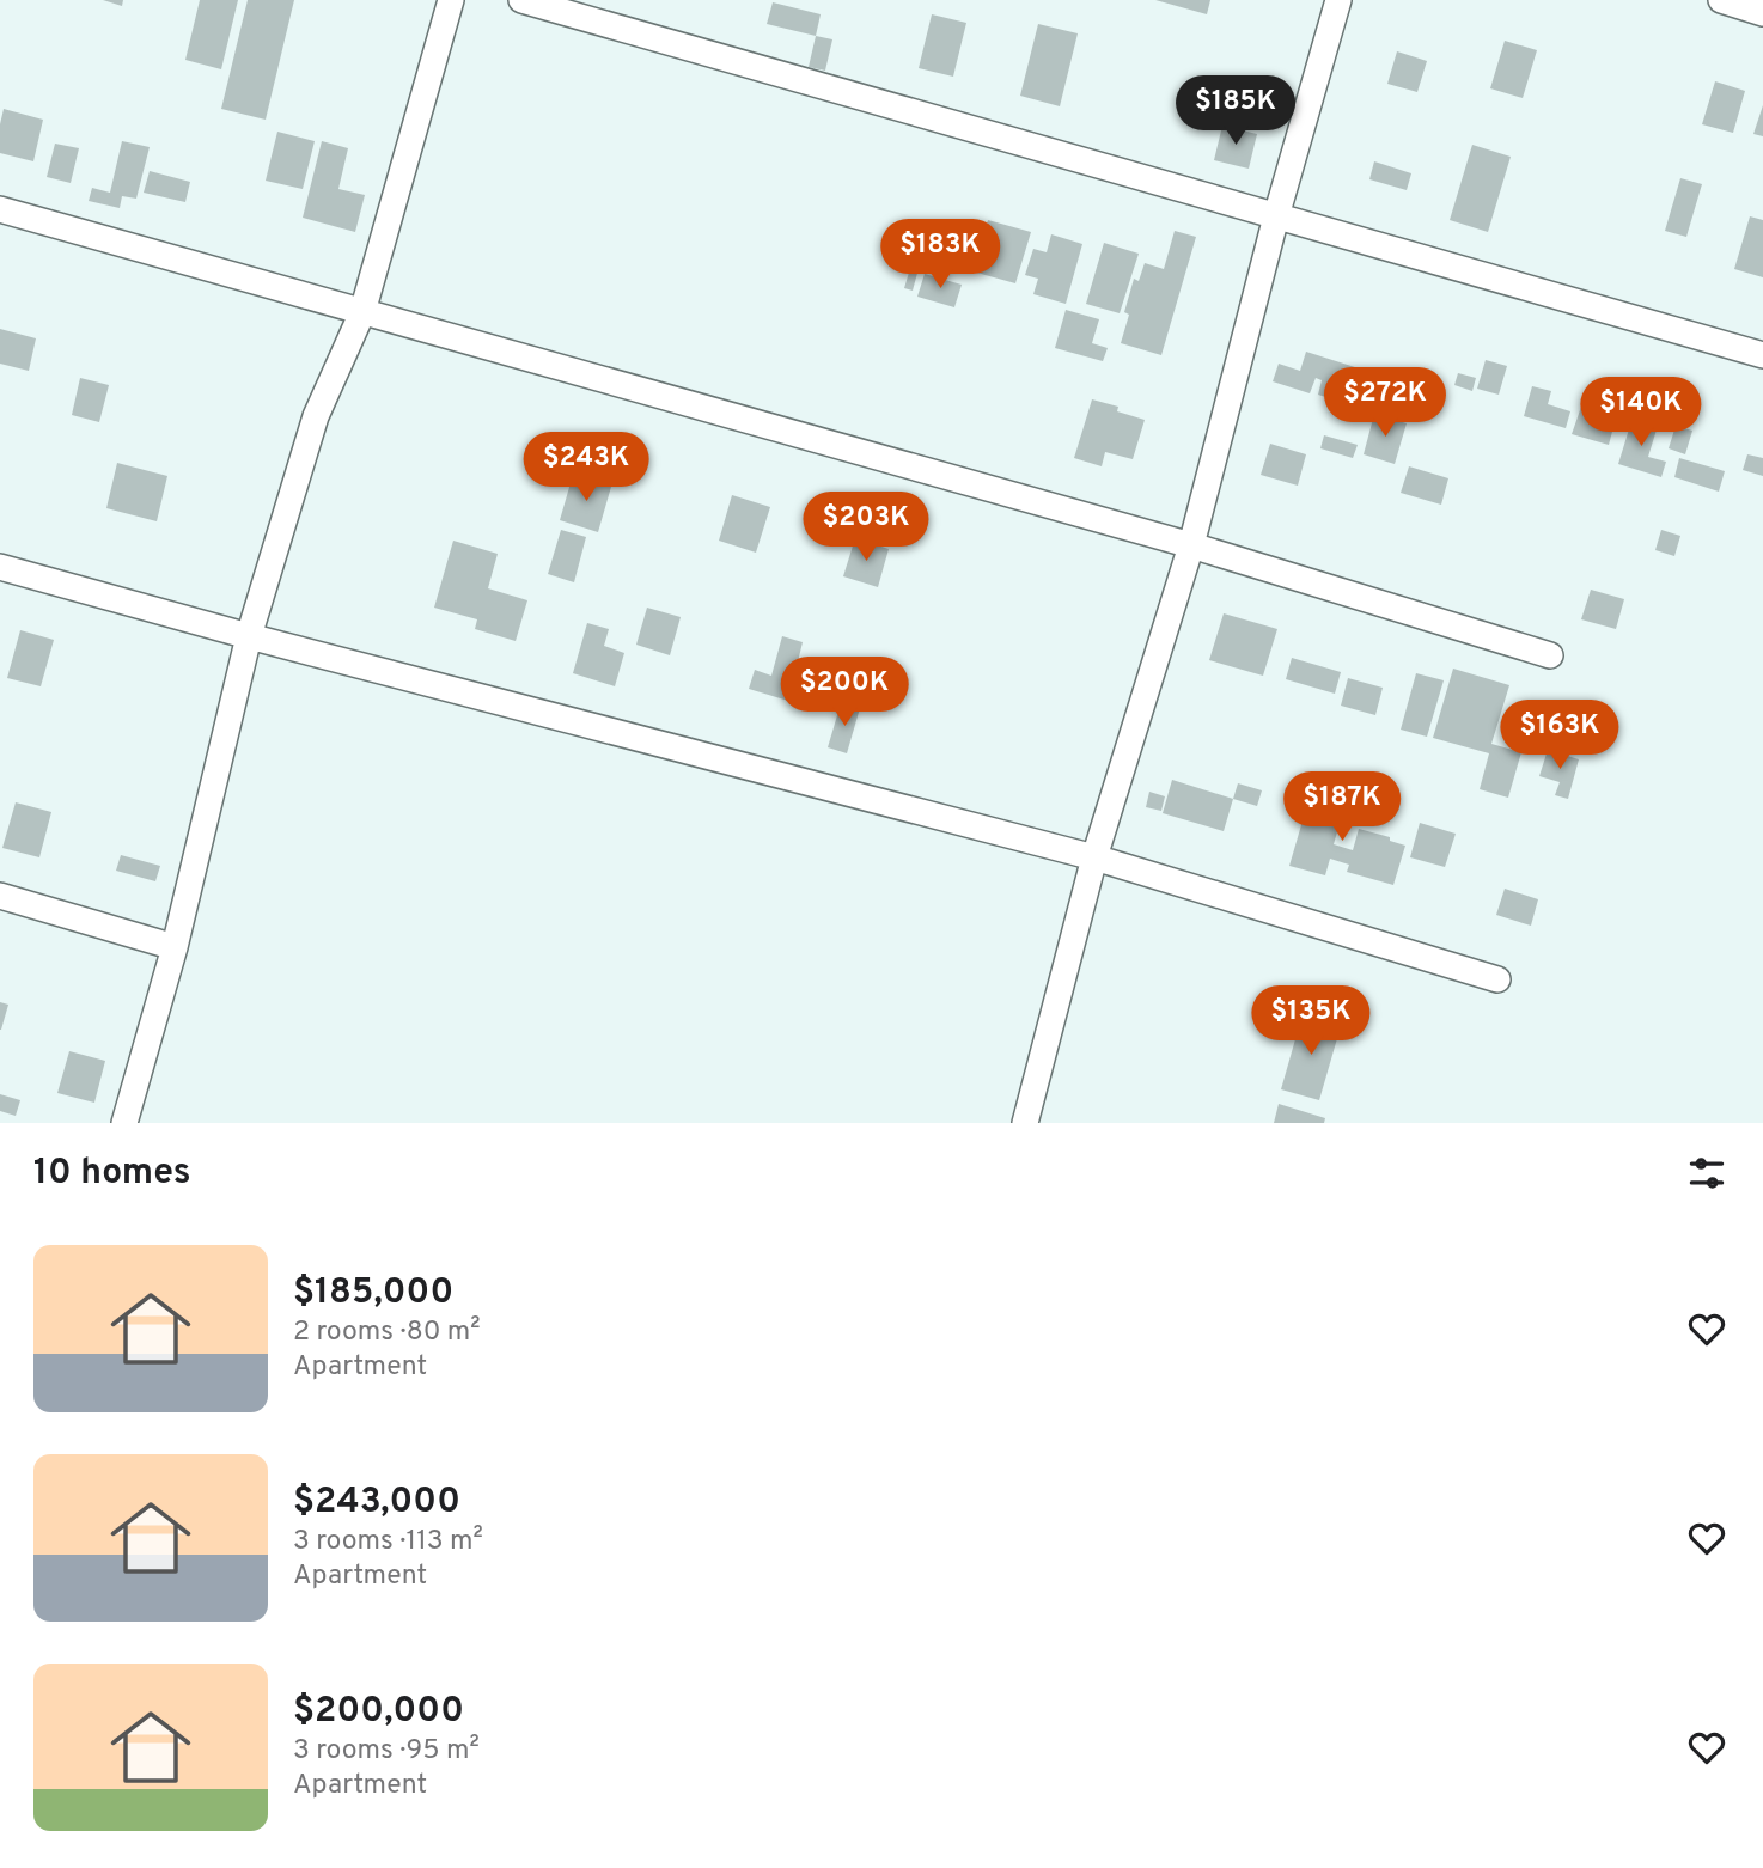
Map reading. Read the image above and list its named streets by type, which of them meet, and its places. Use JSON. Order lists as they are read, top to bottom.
{
  "page": {
    "price": [
      "$185K",
      "$183K",
      "$272K",
      "$140K",
      "$243K",
      "$203K",
      "$200K",
      "$163K",
      "$187K",
      "$135K"
    ],
    "heading": "10 homes",
    "list": [
      {
        "name": "$185,000",
        "note": "2 rooms · 80 m² · Apartment"
      },
      {
        "name": "$243,000",
        "note": "3 rooms · 113 m² · Apartment"
      },
      {
        "name": "$200,000",
        "note": "3 rooms · 95 m² · Apartment"
      }
    ]
  }
}
